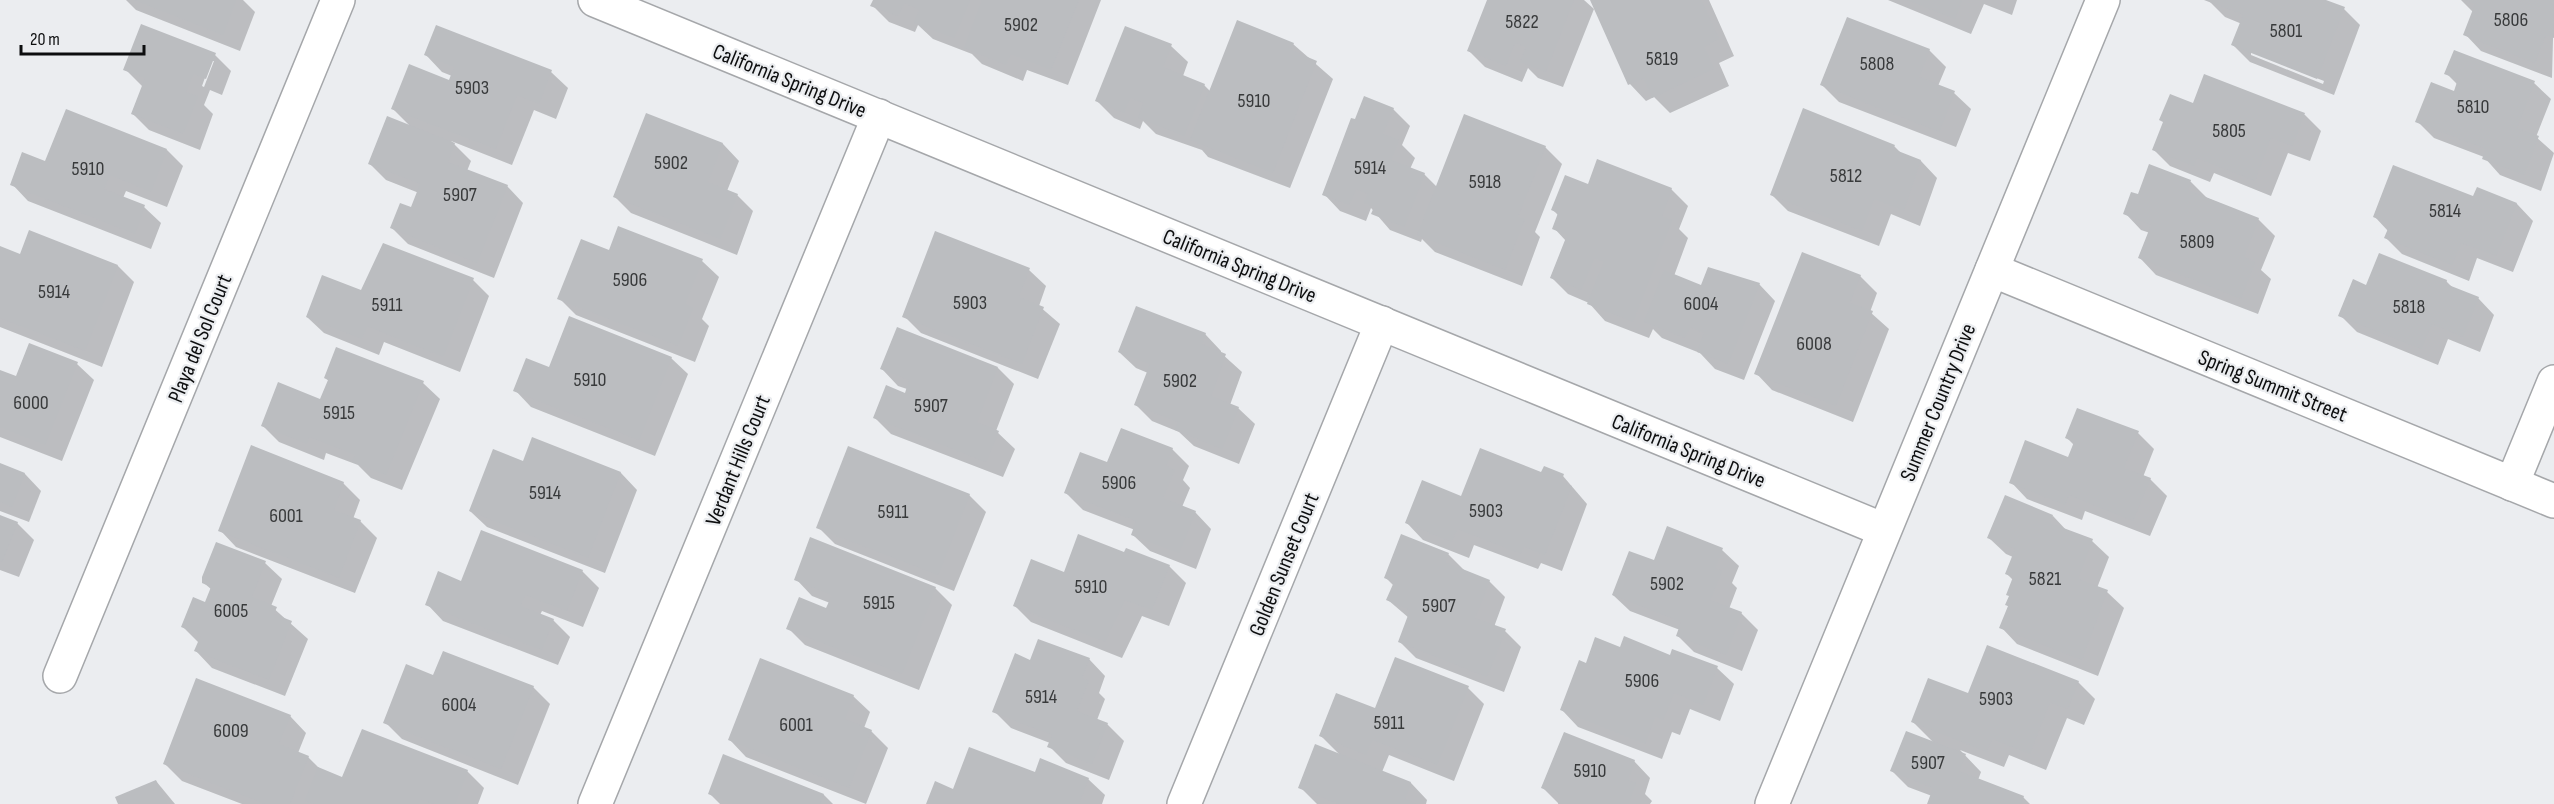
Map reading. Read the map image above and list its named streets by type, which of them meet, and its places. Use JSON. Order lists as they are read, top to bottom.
{
  "streets": {
    "street": [
      "California Spring Drive",
      "Playa del Sol Court",
      "Spring Summit Street",
      "Summer Country Drive",
      "Verdant Hills Court",
      "Golden Sunset Court"
    ]
  },
  "crossings": [
    ["California Spring Drive", "Summer Country Drive"],
    ["California Spring Drive", "Verdant Hills Court"],
    ["California Spring Drive", "Golden Sunset Court"],
    ["Spring Summit Street", "Summer Country Drive"]
  ],
  "house_numbers": [
    "5806",
    "5822",
    "5902",
    "5801",
    "5819",
    "5808",
    "5903",
    "5910",
    "5810",
    "5805",
    "5902",
    "5914",
    "5910",
    "5812",
    "5918",
    "5907",
    "5814",
    "5809",
    "5906",
    "5914",
    "5903",
    "6004",
    "5911",
    "5818",
    "6008",
    "5910",
    "5902",
    "6000",
    "5907",
    "5915",
    "5906",
    "5914",
    "5903",
    "5911",
    "6001",
    "5821",
    "5902",
    "5910",
    "5915",
    "5907",
    "6005",
    "5906",
    "5914",
    "5903",
    "6004",
    "5911",
    "6001",
    "6009",
    "5907",
    "5910"
  ],
  "scale_bar": "20 m"
}
